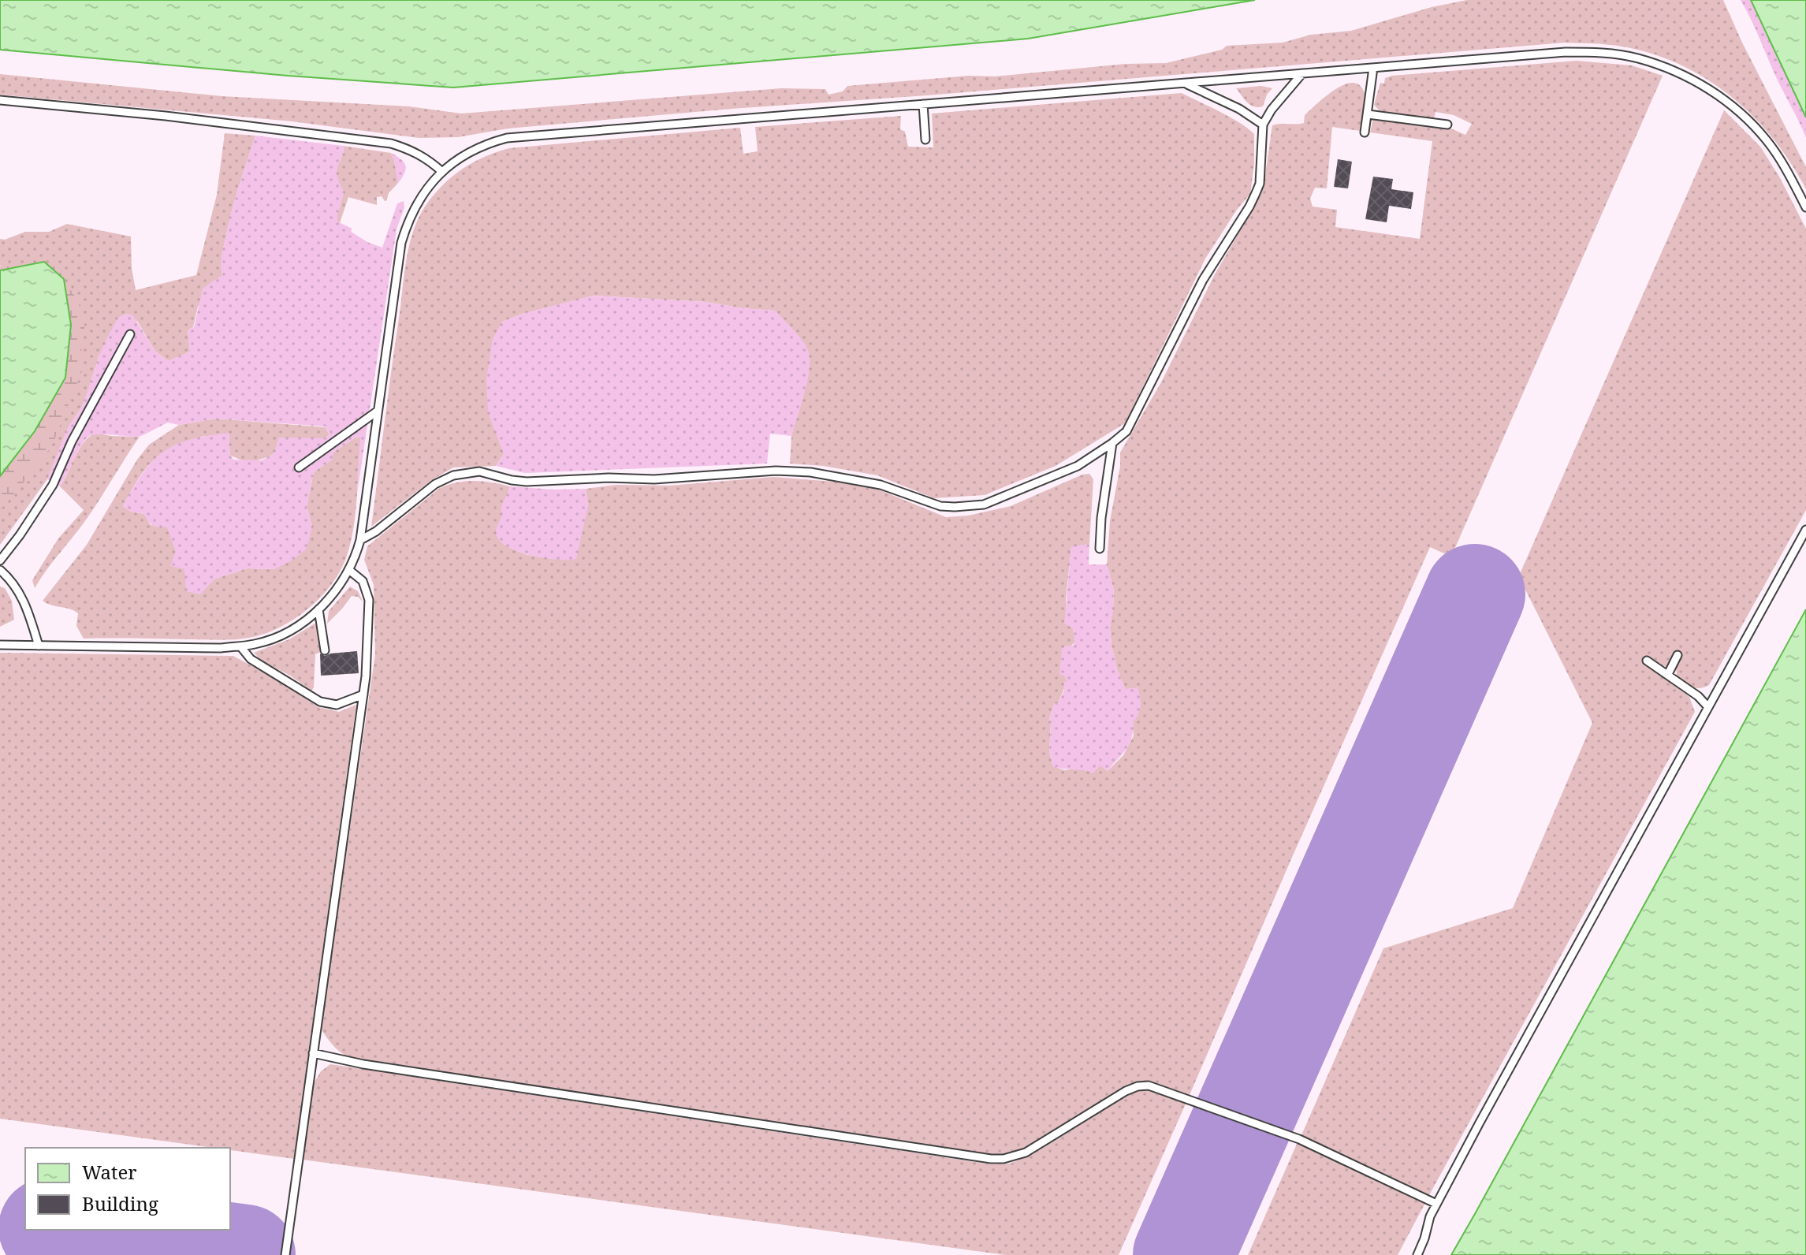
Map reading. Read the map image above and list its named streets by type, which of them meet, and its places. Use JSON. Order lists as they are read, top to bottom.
{
  "legend": ["Water", "Building"]
}
